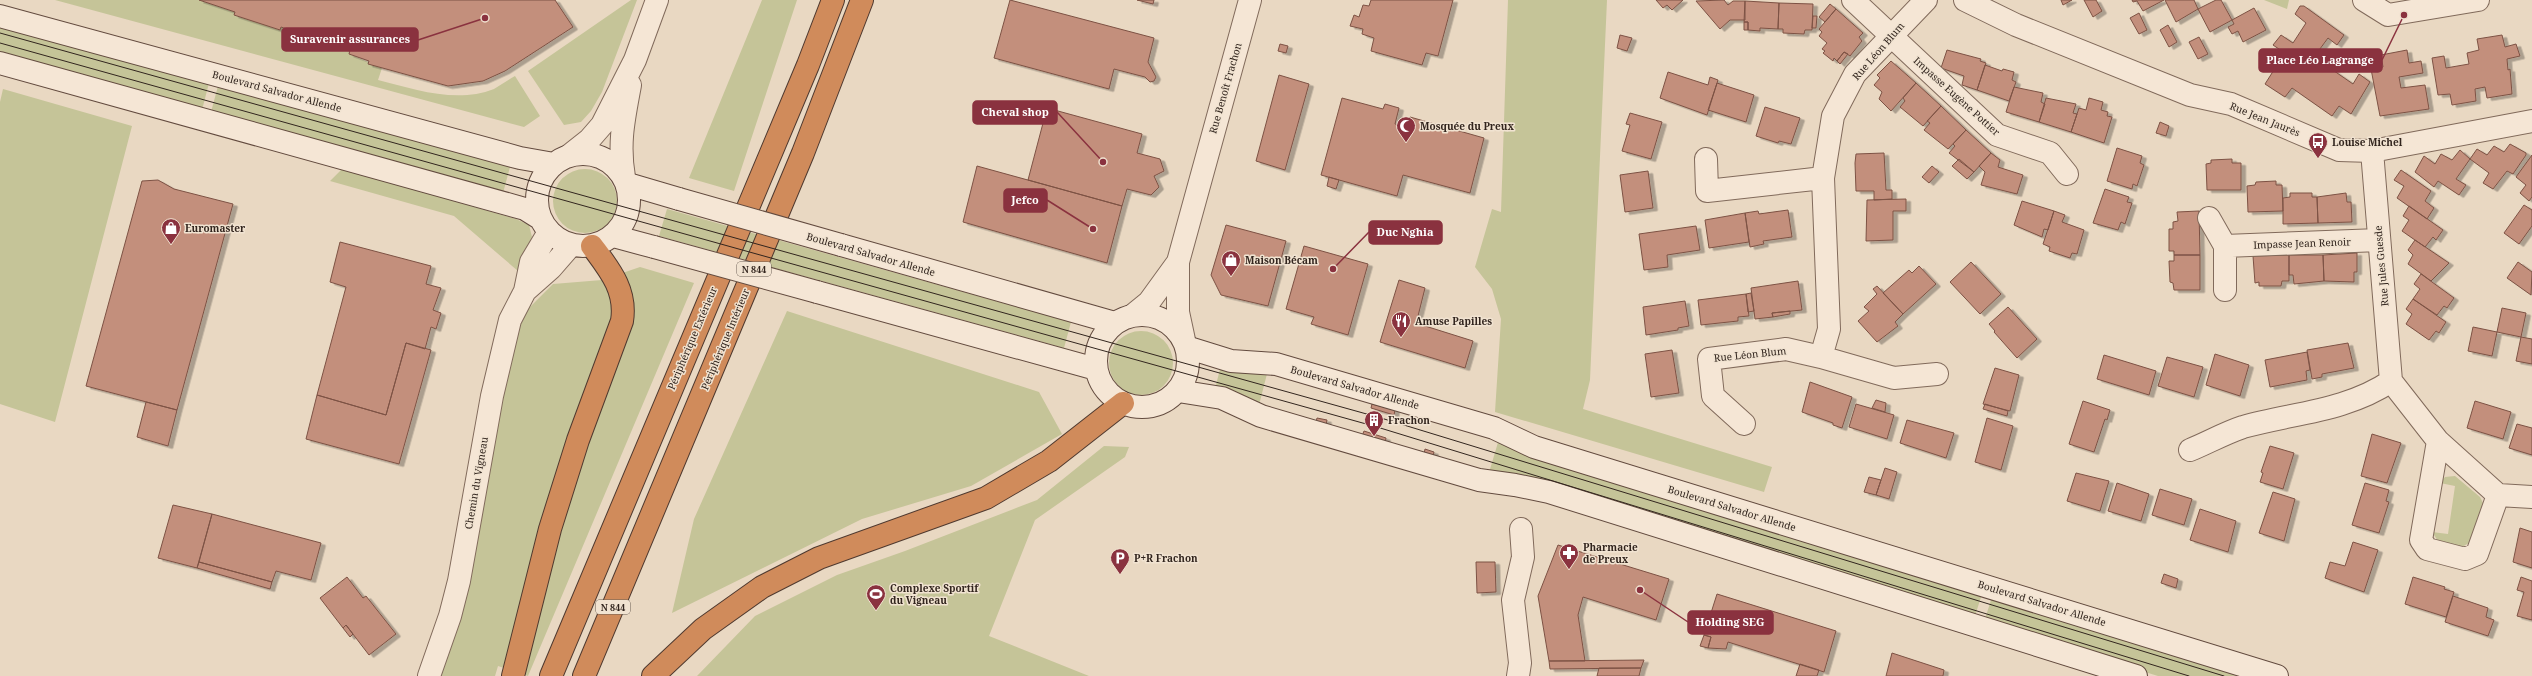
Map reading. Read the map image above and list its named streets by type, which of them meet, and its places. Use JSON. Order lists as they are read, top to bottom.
{
  "streets": {
    "highway": ["N 844", "Périphérique Extérieur", "Périphérique Intérieur"],
    "street": [
      "Rue Léon Blum",
      "Rue Benoît Frachon",
      "Boulevard Salvador Allende",
      "Impasse Eugène Pottier",
      "Rue Jean Jaurès",
      "Impasse Jean Renoir",
      "Rue Jules Guesde",
      "Chemin du Vigneau"
    ]
  },
  "crossings": [
    ["Rue Léon Blum", "Impasse Eugène Pottier"],
    ["Boulevard Salvador Allende", "Chemin du Vigneau"],
    ["Rue Jean Jaurès", "Rue Jules Guesde"],
    ["Impasse Jean Renoir", "Rue Jules Guesde"]
  ],
  "places": {
    "other": [
      "Place Léo Lagrange",
      "Suravenir assurances",
      "Cheval shop",
      "Jefco",
      "Duc Nghia",
      "Holding SEG"
    ],
    "mosque": ["Mosquée du Preux"],
    "bus stop": ["Louise Michel"],
    "shop": ["Euromaster", "Maison Bécam"],
    "restaurant": ["Amuse Papilles"],
    "building": ["Frachon"],
    "pharmacy": ["Pharmacie de Preux"],
    "parking": ["P+R Frachon"],
    "sports": ["Complexe Sportif du Vigneau"]
  }
}
